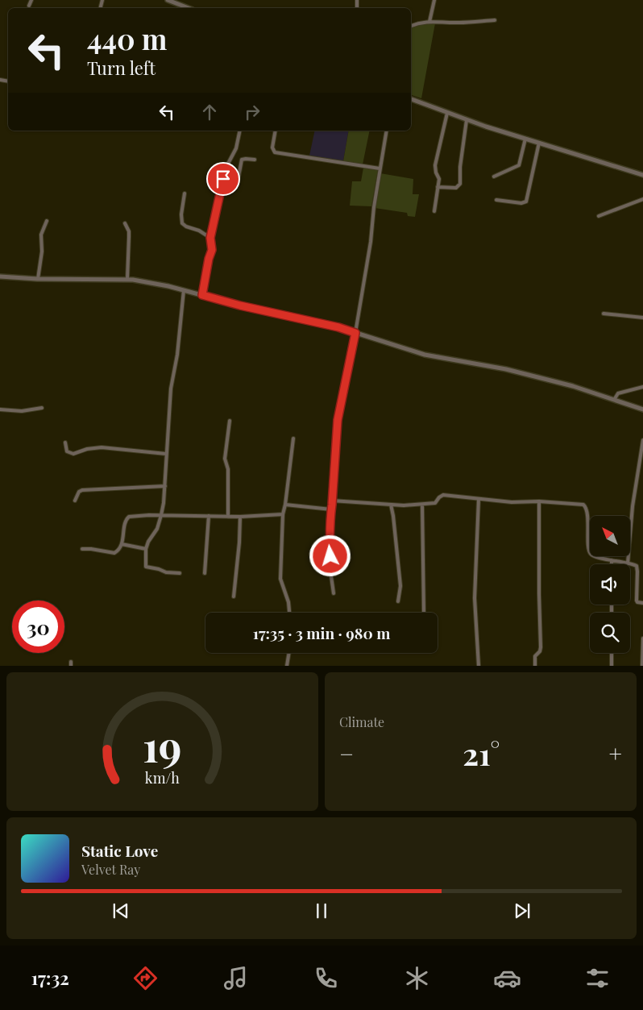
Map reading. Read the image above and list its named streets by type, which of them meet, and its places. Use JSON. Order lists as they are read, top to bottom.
{
  "north": "top left",
  "page": {
    "turn": ["440 m", "Turn left"],
    "limit": "30",
    "trip": "17:35 · 3 min · 980 m",
    "tile": "Climate",
    "heat": ["−", "21°", "+"],
    "song": ["Static Love", "Velvet Ray"],
    "tabs": "17:32",
    "gauge": ["19", "km/h"]
  }
}
